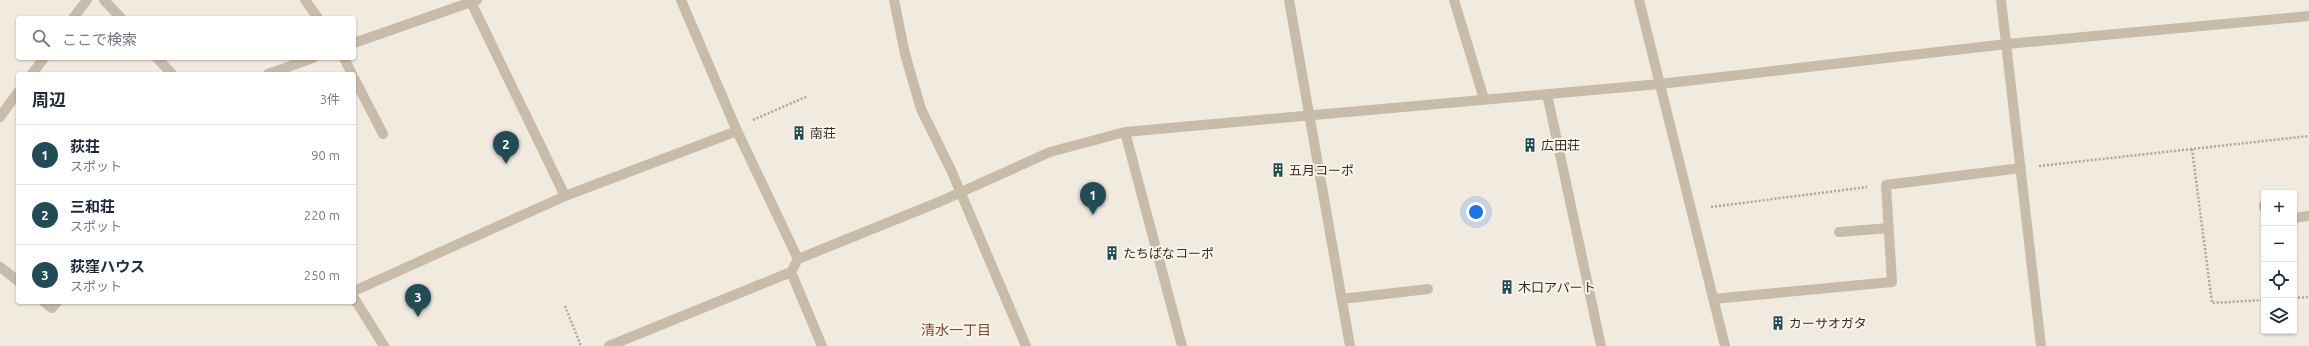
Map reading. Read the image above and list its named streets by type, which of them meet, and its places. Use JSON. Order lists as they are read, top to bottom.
{
  "districts": ["清水一丁目"],
  "places": {
    "building": [
      "南荘",
      "広田荘",
      "五月コーポ",
      "たちばなコーポ",
      "木口アパート",
      "カーサオガタ"
    ]
  },
  "page": {
    "search": "ここで検索",
    "heading": ["周辺", "3件"],
    "list": [
      {
        "mark": "1",
        "name": "荻荘",
        "note": "スポット",
        "value": "90 m"
      },
      {
        "mark": "2",
        "name": "三和荘",
        "note": "スポット",
        "value": "220 m"
      },
      {
        "mark": "3",
        "name": "荻窪ハウス",
        "note": "スポット",
        "value": "250 m"
      }
    ],
    "pins": ["2", "1", "3"],
    "map_buttons": ["+", "−"]
  }
}
